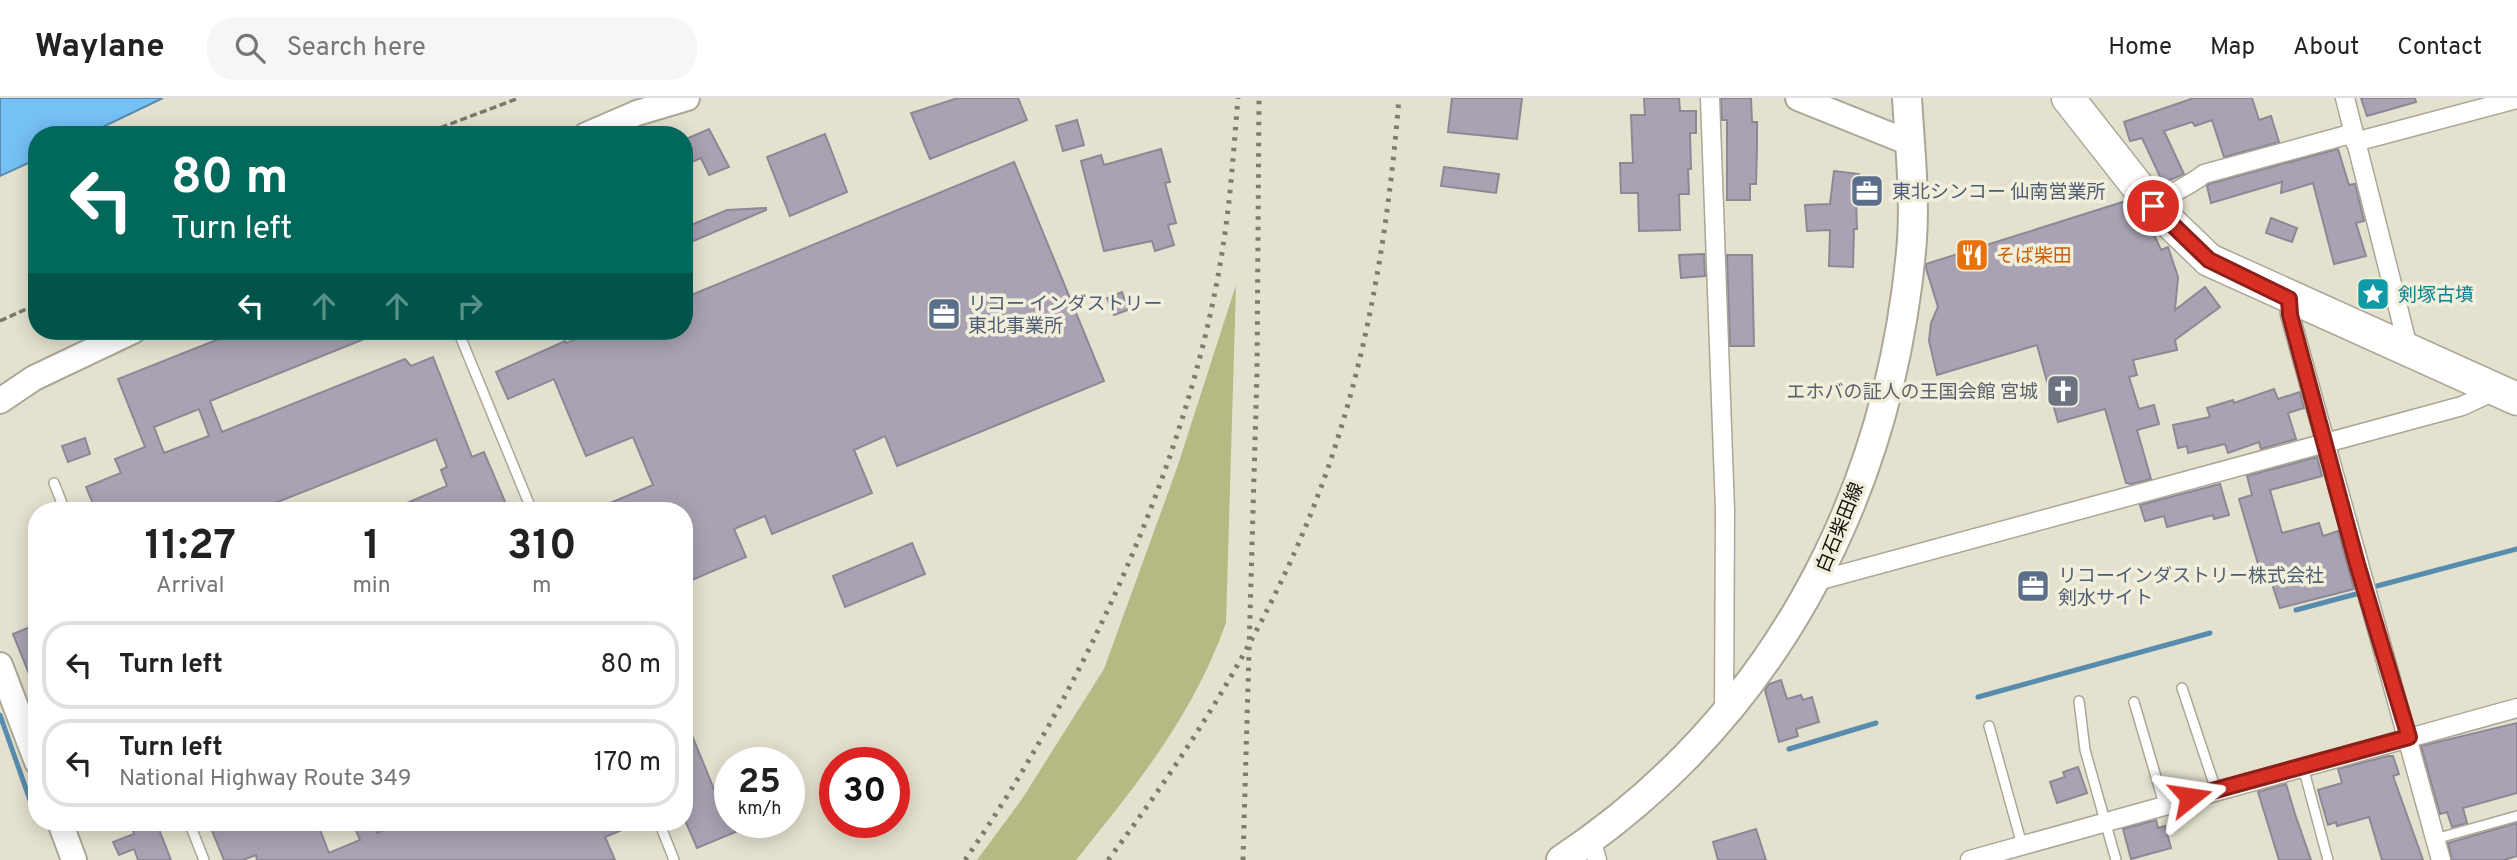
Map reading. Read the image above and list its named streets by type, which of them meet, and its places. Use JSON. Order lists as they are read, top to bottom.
{
  "streets": {
    "main road": ["白石柴田線"]
  },
  "places": {
    "office": ["東北シンコー 仙南営業所", "リコー インダストリー 東北事業所", "リコーインダストリー株式会社 剣水サイト"],
    "restaurant": ["そば柴田"],
    "place": ["剣塚古墳"],
    "church": ["エホバの証人の王国会館 宮城"]
  },
  "page": {
    "header": "Waylane",
    "search": "Search here",
    "nav": [
      "Home",
      "Map",
      "About",
      "Contact"
    ],
    "turn": ["80 m", "Turn left"],
    "eta": [
      "11:27",
      "Arrival",
      "1",
      "min",
      "310",
      "m"
    ],
    "list": [
      {
        "name": "Turn left",
        "value": "80 m"
      },
      {
        "name": "Turn left",
        "note": "National Highway Route 349",
        "value": "170 m"
      }
    ],
    "speed": "25 km/h",
    "limit": "30"
  }
}
